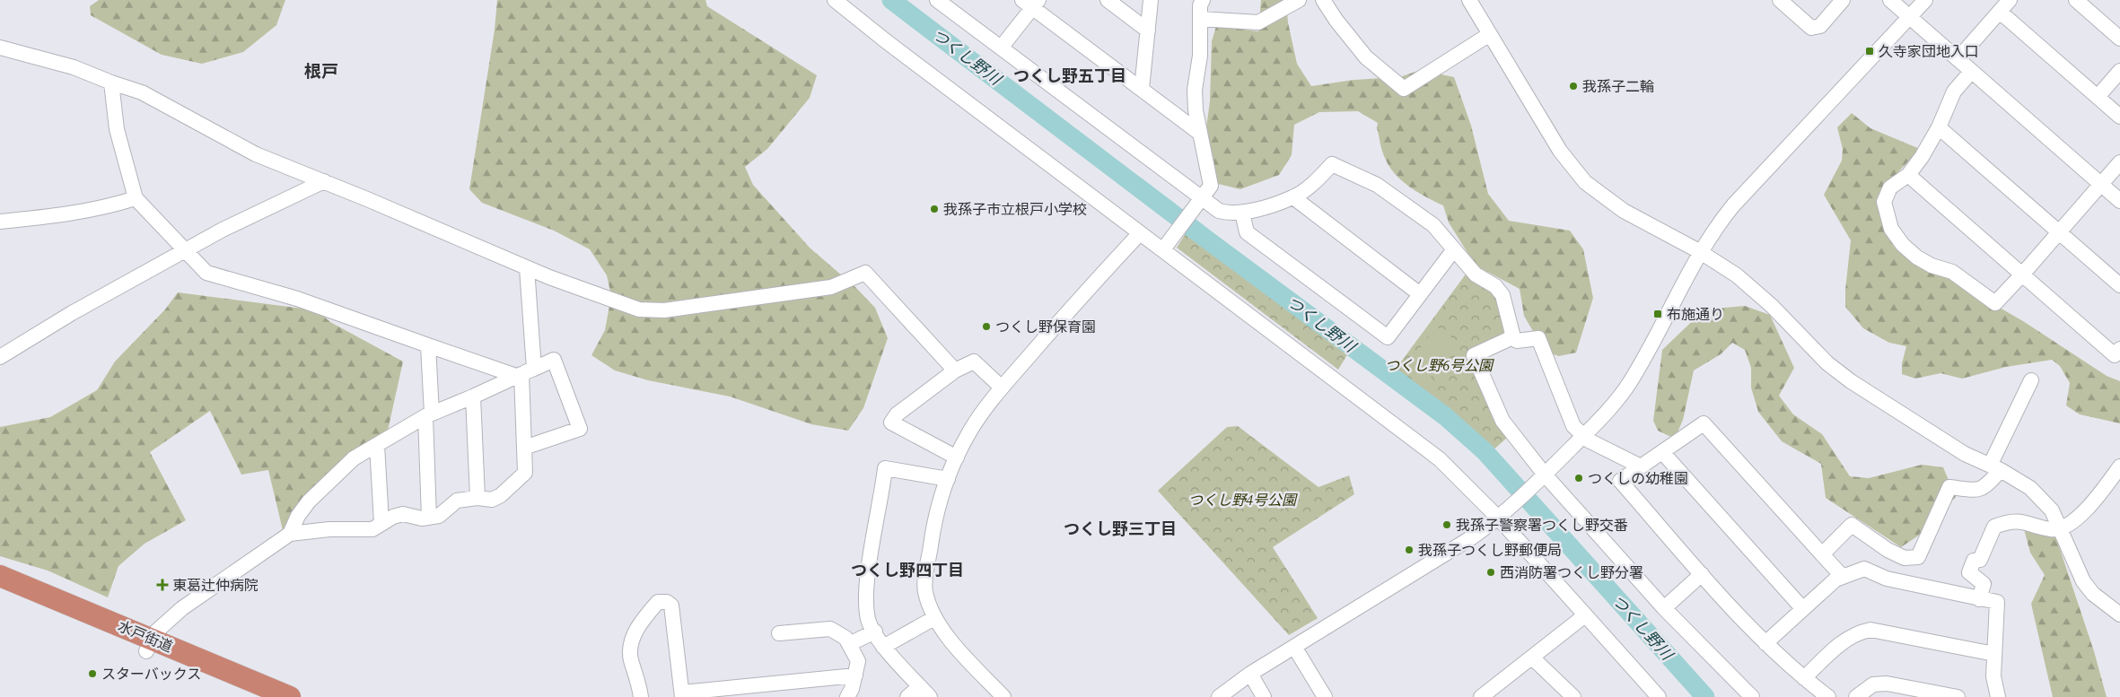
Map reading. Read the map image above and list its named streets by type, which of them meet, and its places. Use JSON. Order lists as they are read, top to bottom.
{
  "streets": {
    "highway": ["水戸街道"]
  },
  "districts": [
    "根戸",
    "つくし野五丁目",
    "つくし野三丁目",
    "つくし野四丁目"
  ],
  "water": ["つくし野川"],
  "parks": ["つくし野6号公園", "つくし野4号公園"],
  "places": {
    "transit": ["久寺家団地入口", "布施通り"],
    "other": [
      "我孫子二輪",
      "我孫子市立根戸小学校",
      "つくし野保育園",
      "つくしの幼稚園",
      "我孫子警察署つくし野交番",
      "我孫子つくし野郵便局",
      "西消防署つくし野分署",
      "スターバックス"
    ],
    "health": ["東葛辻仲病院"]
  }
}
